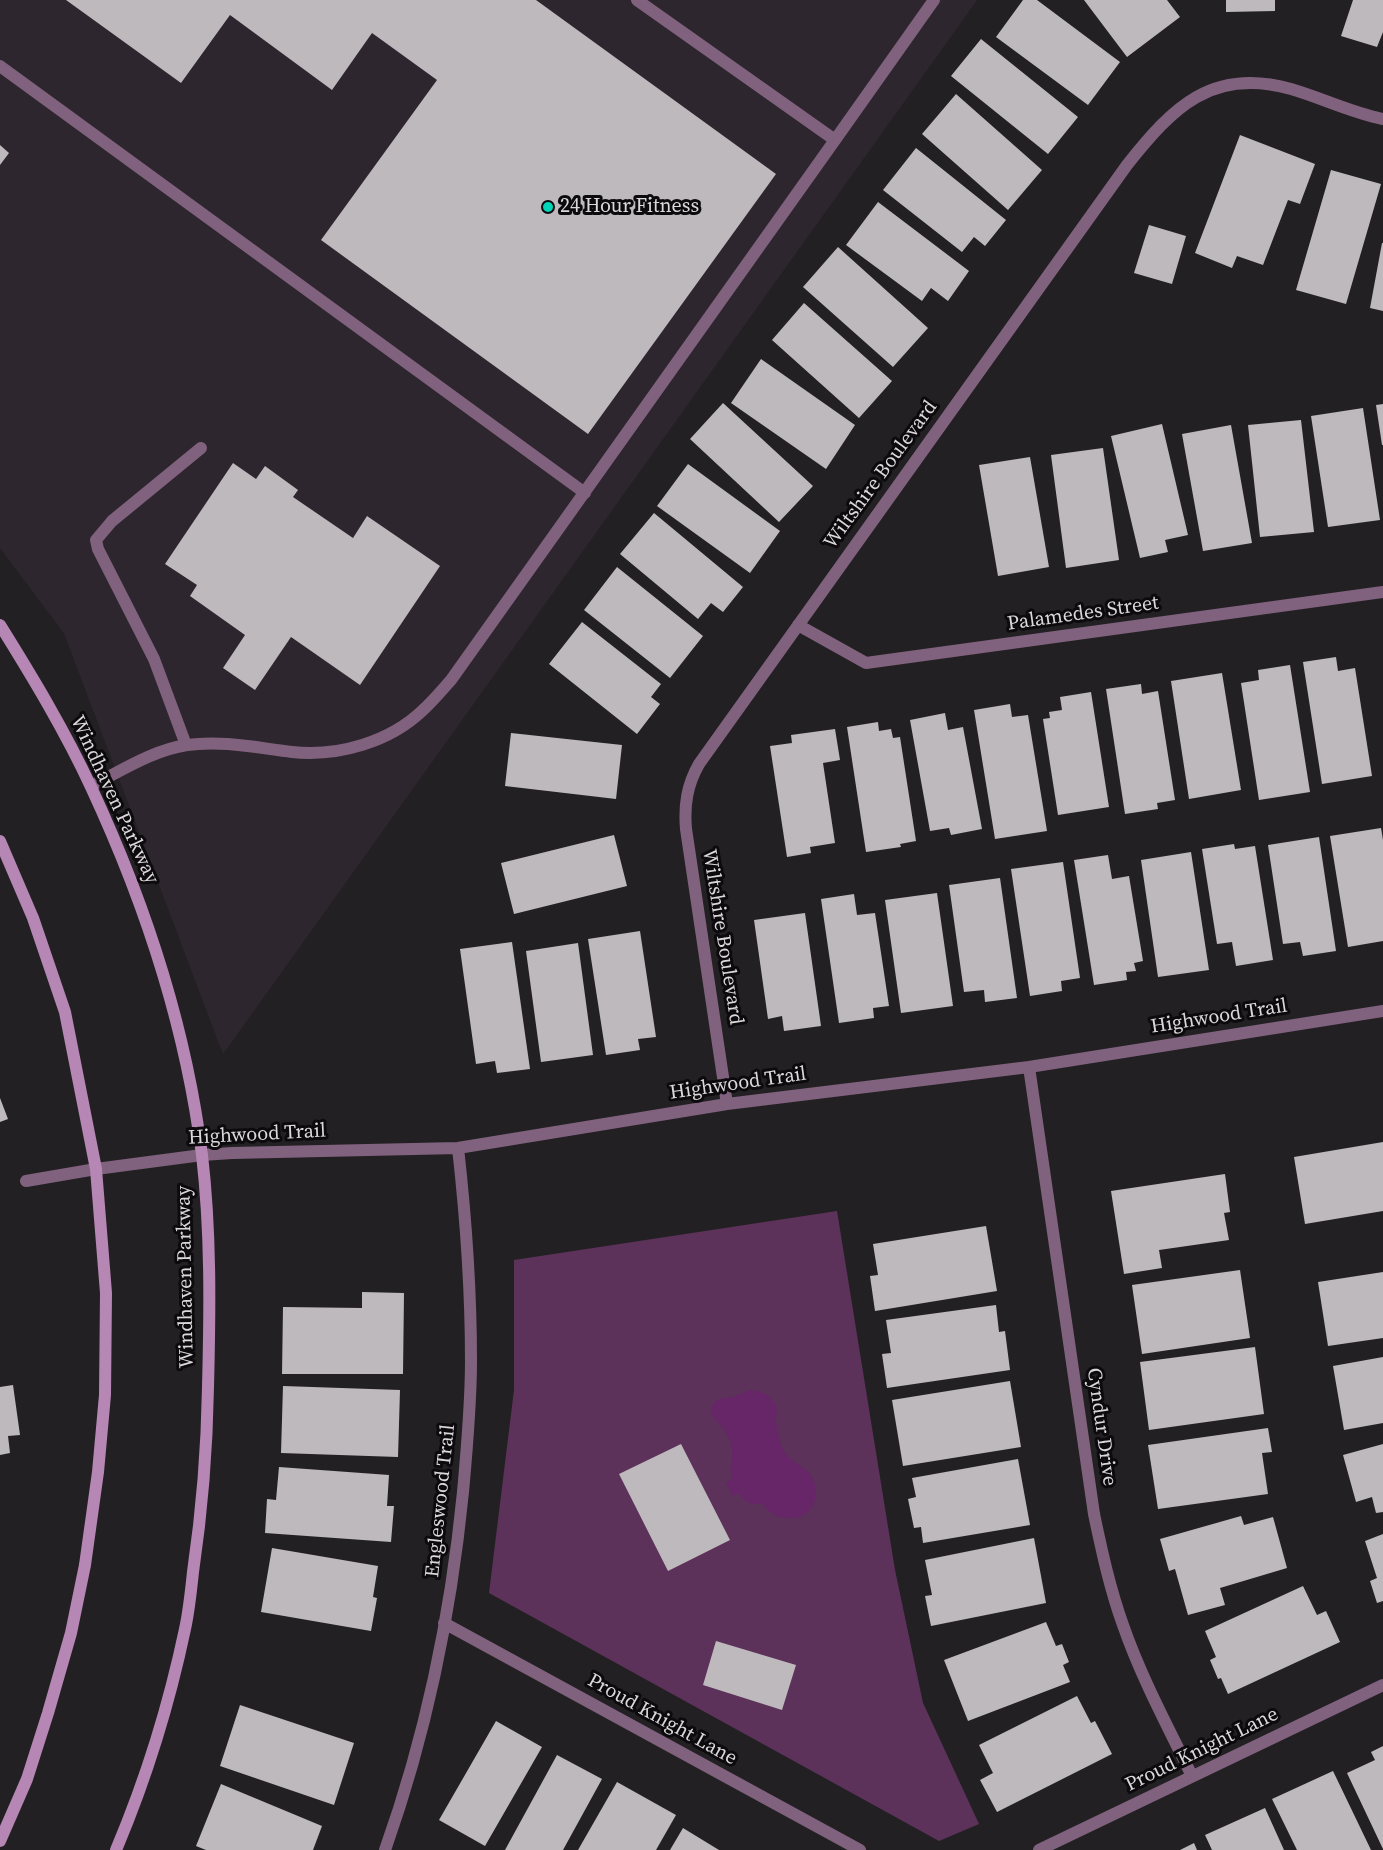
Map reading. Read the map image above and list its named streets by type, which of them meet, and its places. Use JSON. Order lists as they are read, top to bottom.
{
  "streets": {
    "main road": ["Windhaven Parkway"],
    "street": [
      "Wiltshire Boulevard",
      "Palamedes Street",
      "Highwood Trail",
      "Cyndur Drive",
      "Engleswood Trail",
      "Proud Knight Lane"
    ]
  },
  "crossings": [
    ["Wiltshire Boulevard", "Palamedes Street"],
    ["Wiltshire Boulevard", "Highwood Trail"],
    ["Windhaven Parkway", "Highwood Trail"],
    ["Highwood Trail", "Cyndur Drive"],
    ["Highwood Trail", "Engleswood Trail"],
    ["Cyndur Drive", "Proud Knight Lane"],
    ["Engleswood Trail", "Proud Knight Lane"]
  ],
  "places": ["24 Hour Fitness"]
}
